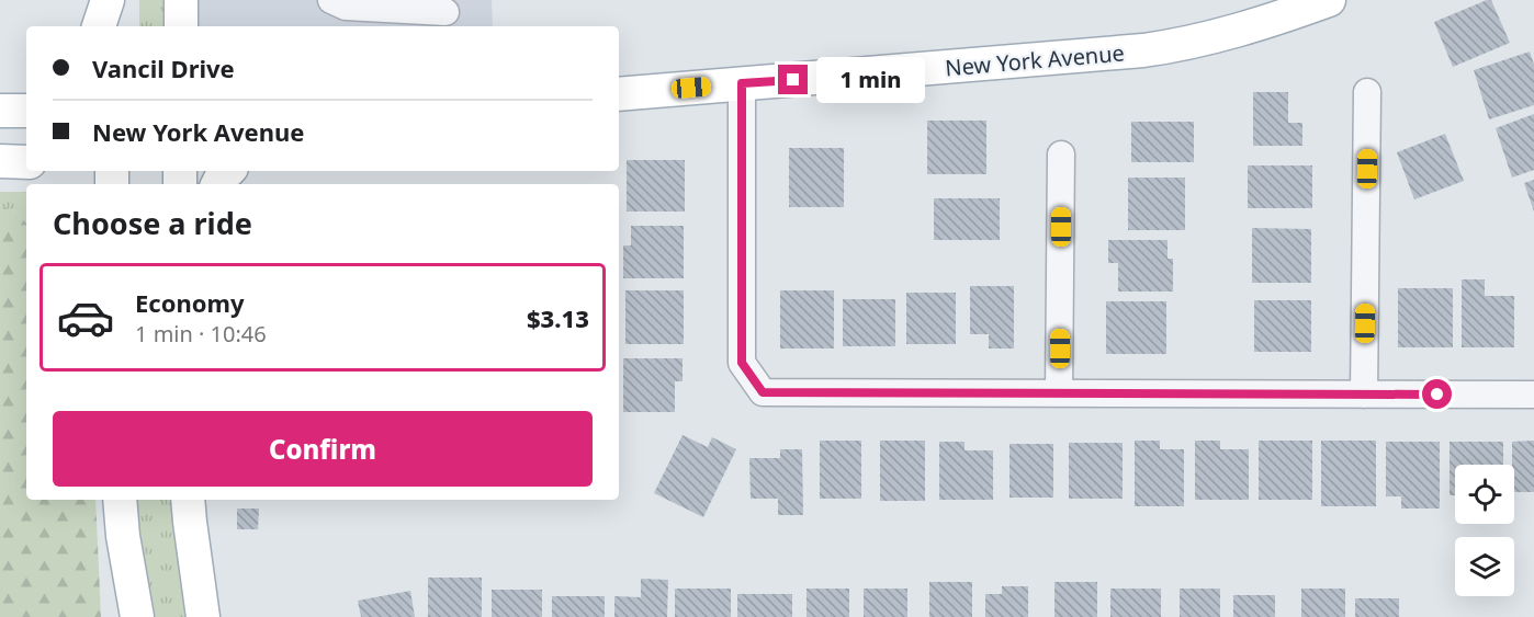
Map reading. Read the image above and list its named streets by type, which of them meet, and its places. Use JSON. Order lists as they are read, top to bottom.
{
  "streets": {
    "main road": ["New York Avenue"]
  },
  "page": {
    "banner": ["Vancil Drive", "New York Avenue"],
    "bubble": "1 min",
    "heading": "Choose a ride",
    "list": [
      {
        "name": "Economy",
        "note": "1 min · 10:46",
        "value": "$3.13"
      }
    ],
    "buttons": "Confirm"
  }
}
